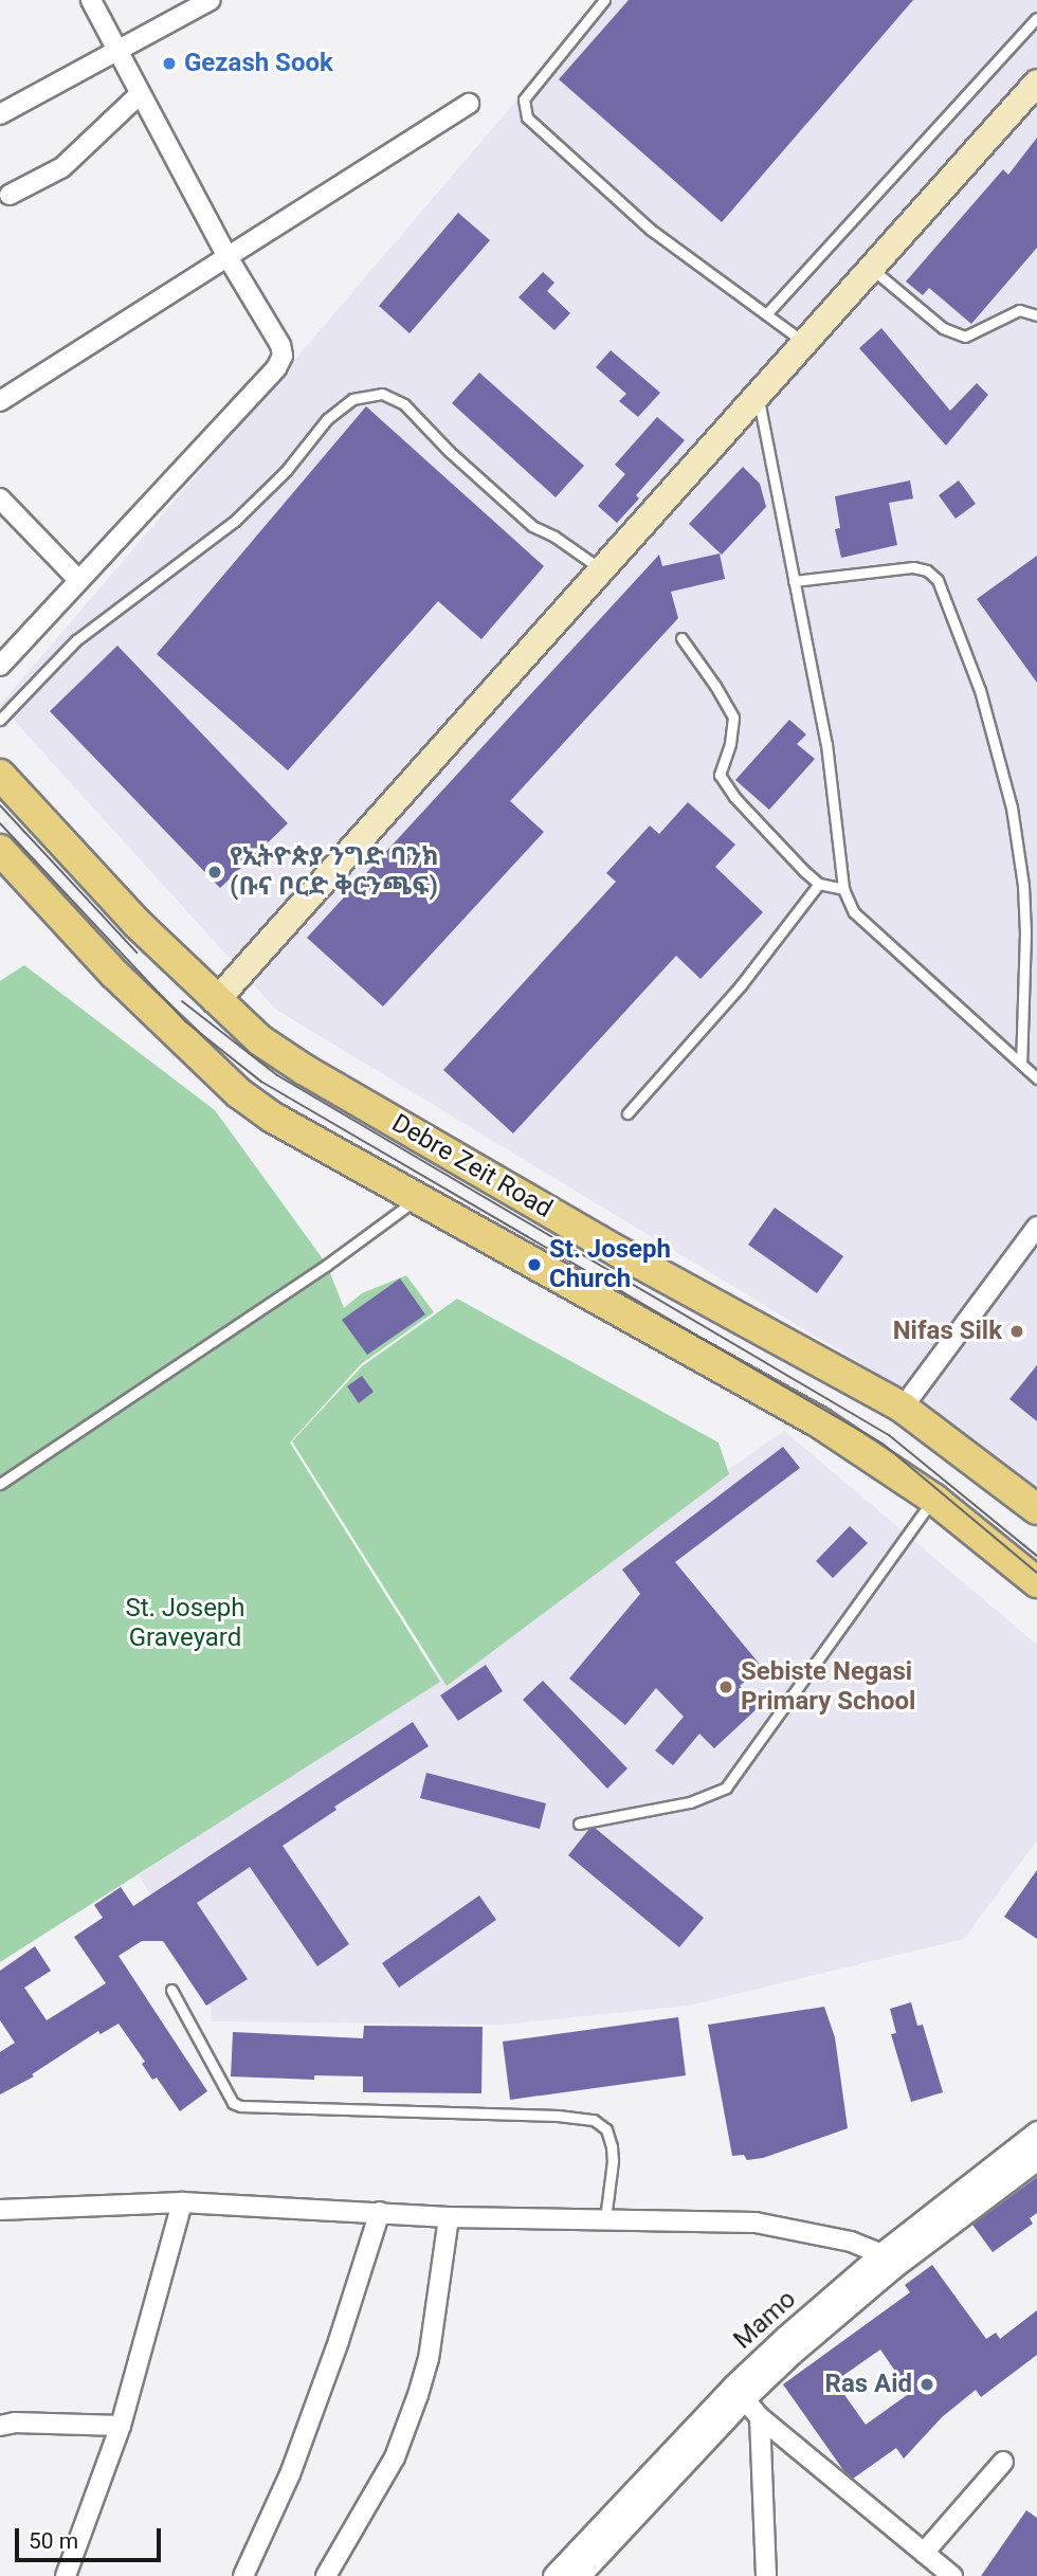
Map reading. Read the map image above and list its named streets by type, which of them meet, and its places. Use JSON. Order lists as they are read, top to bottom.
{
  "streets": {
    "main road": ["Debre Zeit Road"],
    "street": ["Mamo"]
  },
  "parks": ["St. Joseph Graveyard"],
  "places": [
    "Gezash Sook",
    "የኢትዮጵያ ንግድ ባንክ (ቡና ቦርድ ቅርንጫፍ)",
    "St. Joseph Church",
    "Nifas Silk",
    "Sebiste Negasi Primary School",
    "Ras Aid"
  ],
  "scale_bar": "50 m"
}
